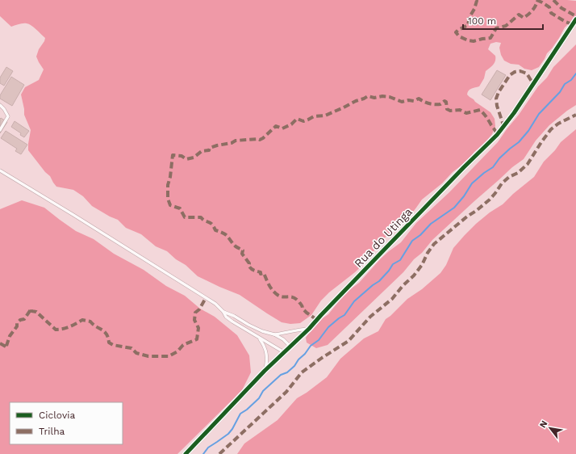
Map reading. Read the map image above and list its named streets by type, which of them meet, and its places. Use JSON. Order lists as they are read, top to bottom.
{
  "streets": {
    "street": ["Rua do Utinga"]
  },
  "legend": ["Ciclovia", "Trilha"],
  "scale_bar": "100 m",
  "north": "top left"
}
